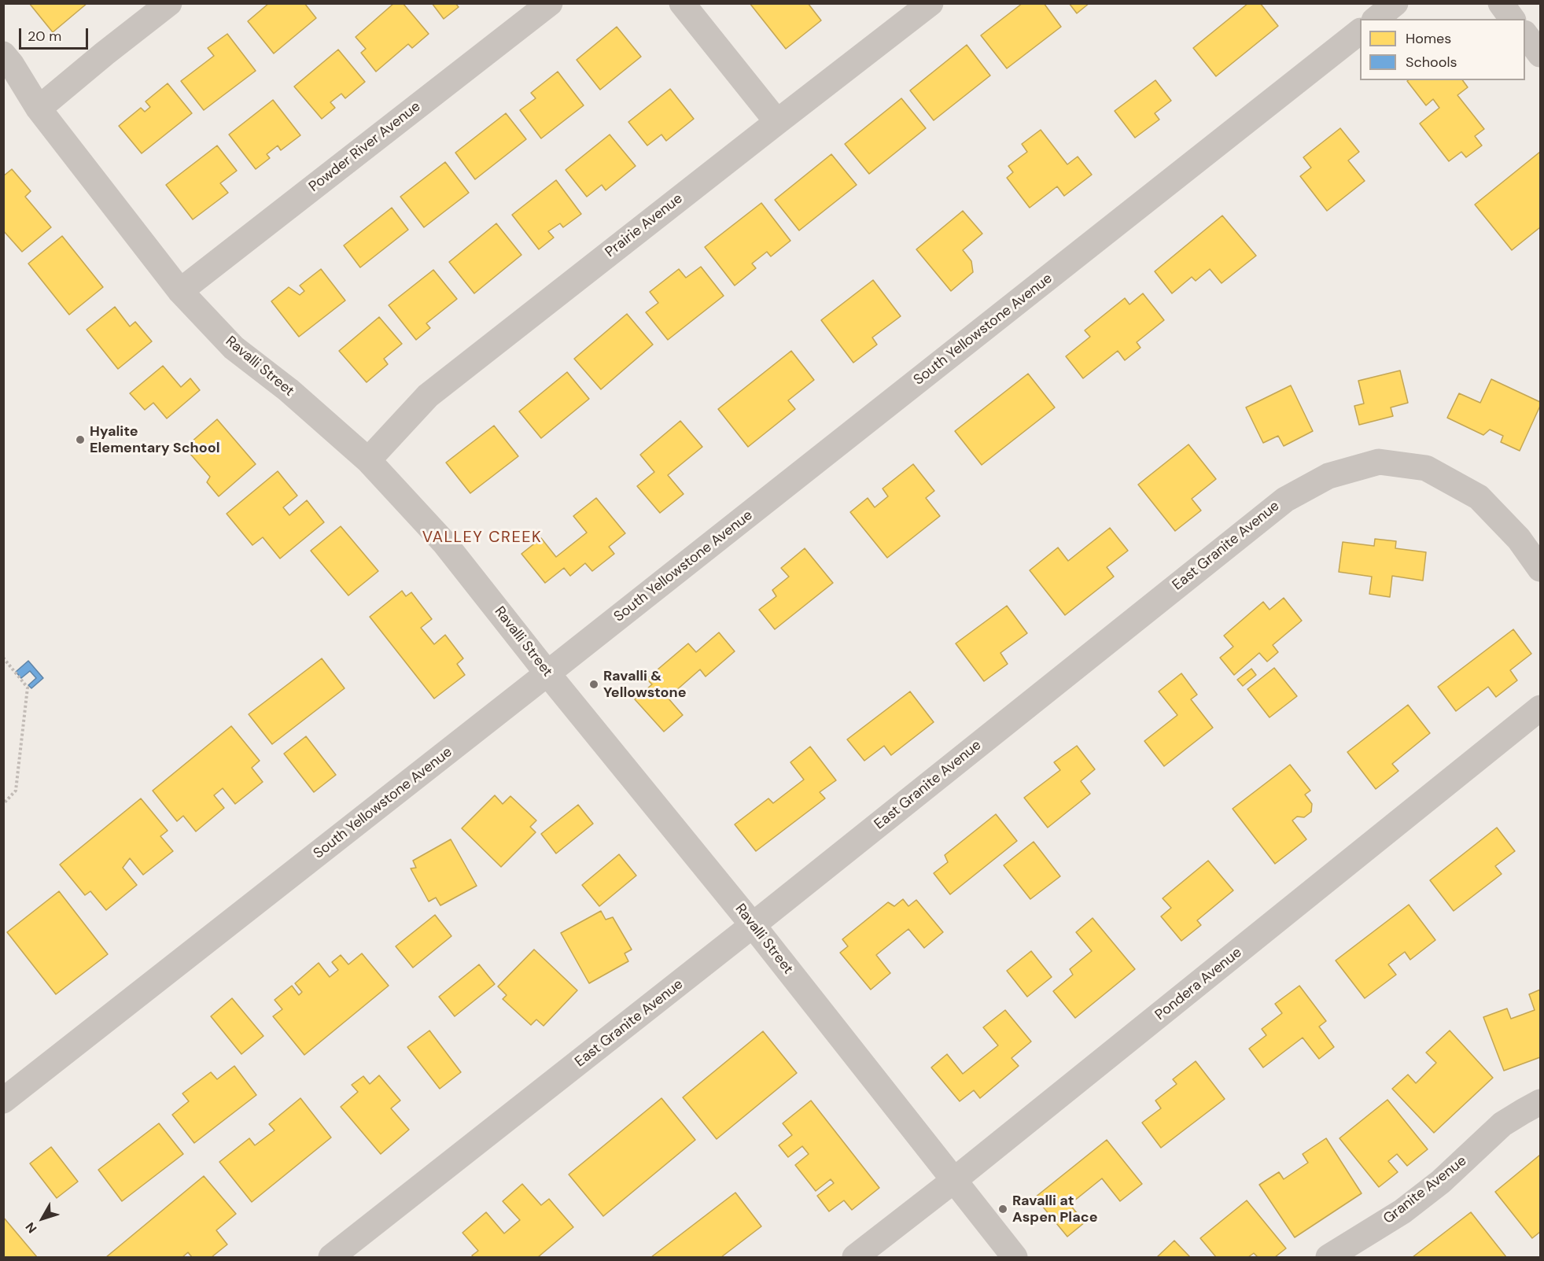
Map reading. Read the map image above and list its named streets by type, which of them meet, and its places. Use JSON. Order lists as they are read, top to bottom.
{
  "streets": {
    "street": [
      "Powder River Avenue",
      "Prairie Avenue",
      "South Yellowstone Avenue",
      "Ravalli Street",
      "East Granite Avenue",
      "Pondera Avenue",
      "Granite Avenue"
    ]
  },
  "crossings": [
    ["Powder River Avenue", "Ravalli Street"],
    ["Prairie Avenue", "Ravalli Street"],
    ["South Yellowstone Avenue", "Ravalli Street"],
    ["Ravalli Street", "East Granite Avenue"],
    ["Ravalli Street", "Pondera Avenue"]
  ],
  "districts": ["VALLEY CREEK"],
  "places": ["Hyalite Elementary School", "Ravalli & Yellowstone", "Ravalli at Aspen Place"],
  "legend": ["Homes", "Schools"],
  "scale_bar": "20 m",
  "north": "bottom left"
}
